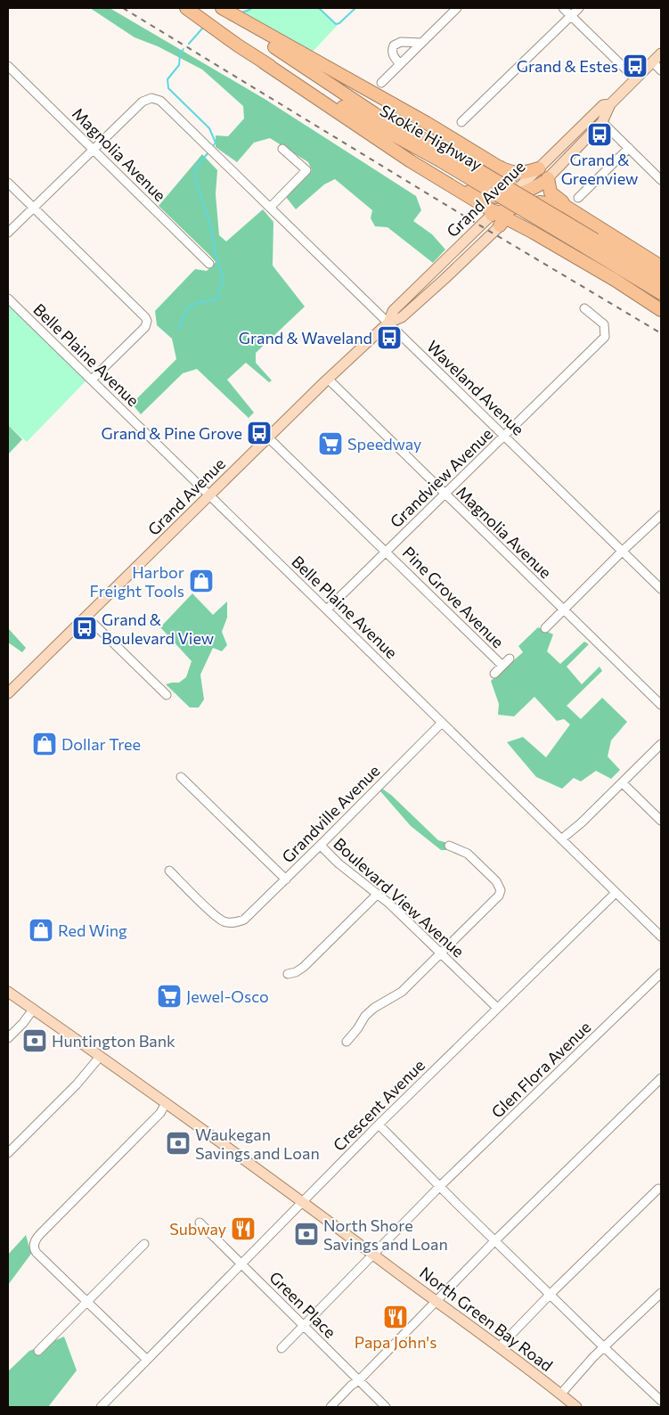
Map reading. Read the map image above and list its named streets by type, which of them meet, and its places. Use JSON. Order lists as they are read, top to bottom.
{
  "streets": {
    "highway": ["Skokie Highway"],
    "main road": ["Grand Avenue", "North Green Bay Road"],
    "street": [
      "Magnolia Avenue",
      "Belle Plaine Avenue",
      "Waveland Avenue",
      "Grandview Avenue",
      "Pine Grove Avenue",
      "Grandville Avenue",
      "Boulevard View Avenue",
      "Glen Flora Avenue",
      "Crescent Avenue",
      "Green Place"
    ]
  },
  "crossings": [
    ["Magnolia Avenue", "Grand Avenue"],
    ["Magnolia Avenue", "Waveland Avenue"],
    ["Magnolia Avenue", "Grandview Avenue"],
    ["Grand Avenue", "Belle Plaine Avenue"],
    ["Grand Avenue", "Waveland Avenue"],
    ["Grand Avenue", "Pine Grove Avenue"],
    ["Belle Plaine Avenue", "Grandview Avenue"],
    ["Belle Plaine Avenue", "Grandville Avenue"],
    ["Belle Plaine Avenue", "Crescent Avenue"],
    ["Waveland Avenue", "Grandview Avenue"],
    ["Grandview Avenue", "Pine Grove Avenue"],
    ["Grandville Avenue", "Boulevard View Avenue"],
    ["Boulevard View Avenue", "Crescent Avenue"],
    ["Glen Flora Avenue", "Green Place"],
    ["Glen Flora Avenue", "North Green Bay Road"],
    ["Crescent Avenue", "Green Place"],
    ["Crescent Avenue", "North Green Bay Road"]
  ],
  "places": {
    "bus stop": [
      "Grand & Estes",
      "Grand & Greenview",
      "Grand & Waveland",
      "Grand & Pine Grove",
      "Grand & Boulevard View"
    ],
    "supermarket": ["Speedway", "Jewel-Osco"],
    "shop": ["Harbor Freight Tools", "Dollar Tree", "Red Wing"],
    "bank": ["Huntington Bank", "Waukegan Savings and Loan", "North Shore Savings and Loan"],
    "restaurant": ["Subway", "Papa John's"]
  }
}
